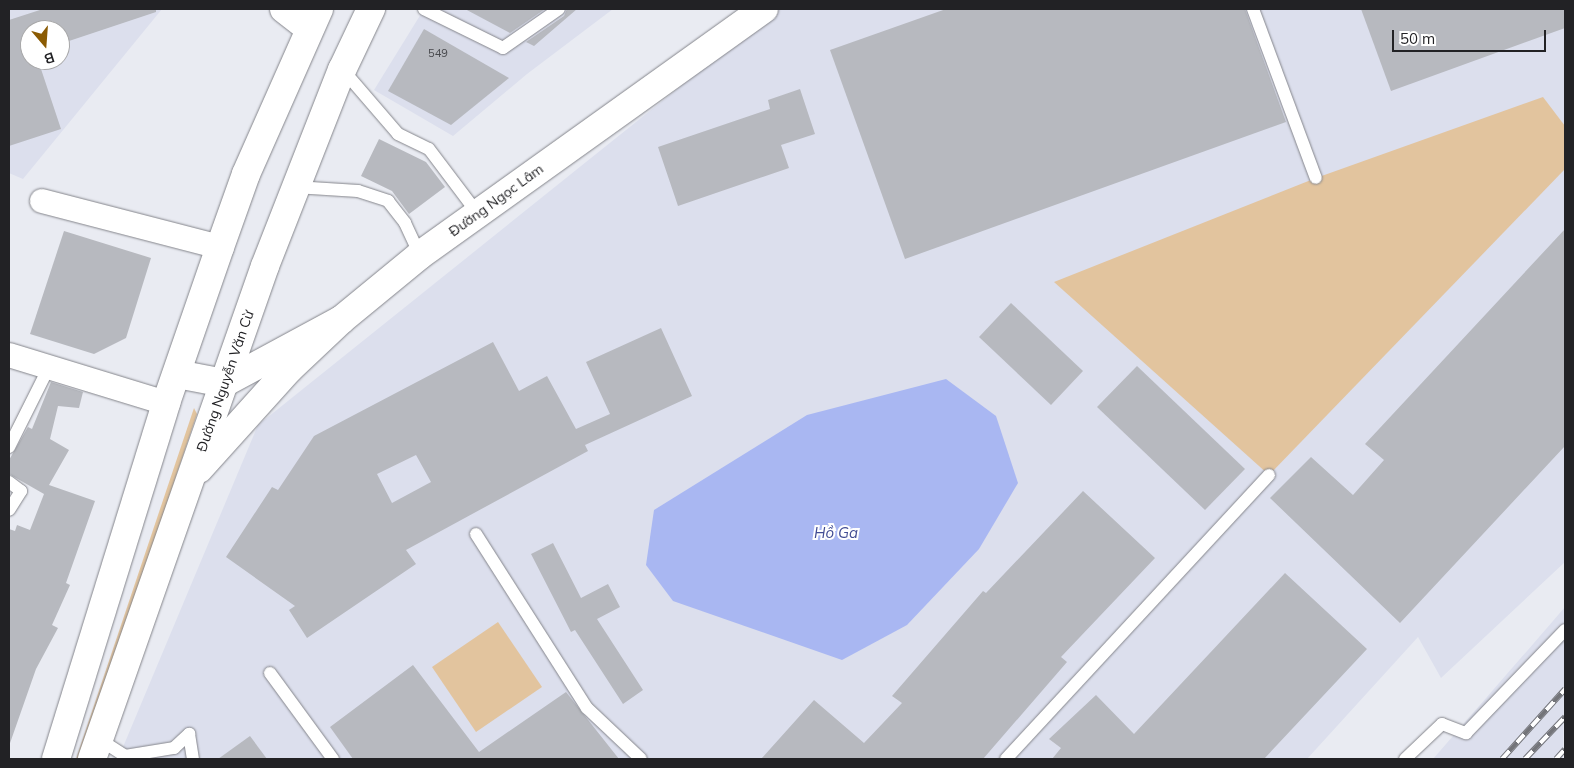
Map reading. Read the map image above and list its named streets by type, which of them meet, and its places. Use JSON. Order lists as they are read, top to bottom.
{
  "streets": {
    "main road": ["Đường Ngọc Lâm", "Đường Nguyễn Văn Cừ"]
  },
  "crossings": [
    ["Đường Ngọc Lâm", "Đường Nguyễn Văn Cừ"]
  ],
  "water": ["Hồ Ga"],
  "house_numbers": ["549"],
  "scale_bar": "50 m",
  "north": "bottom"
}
